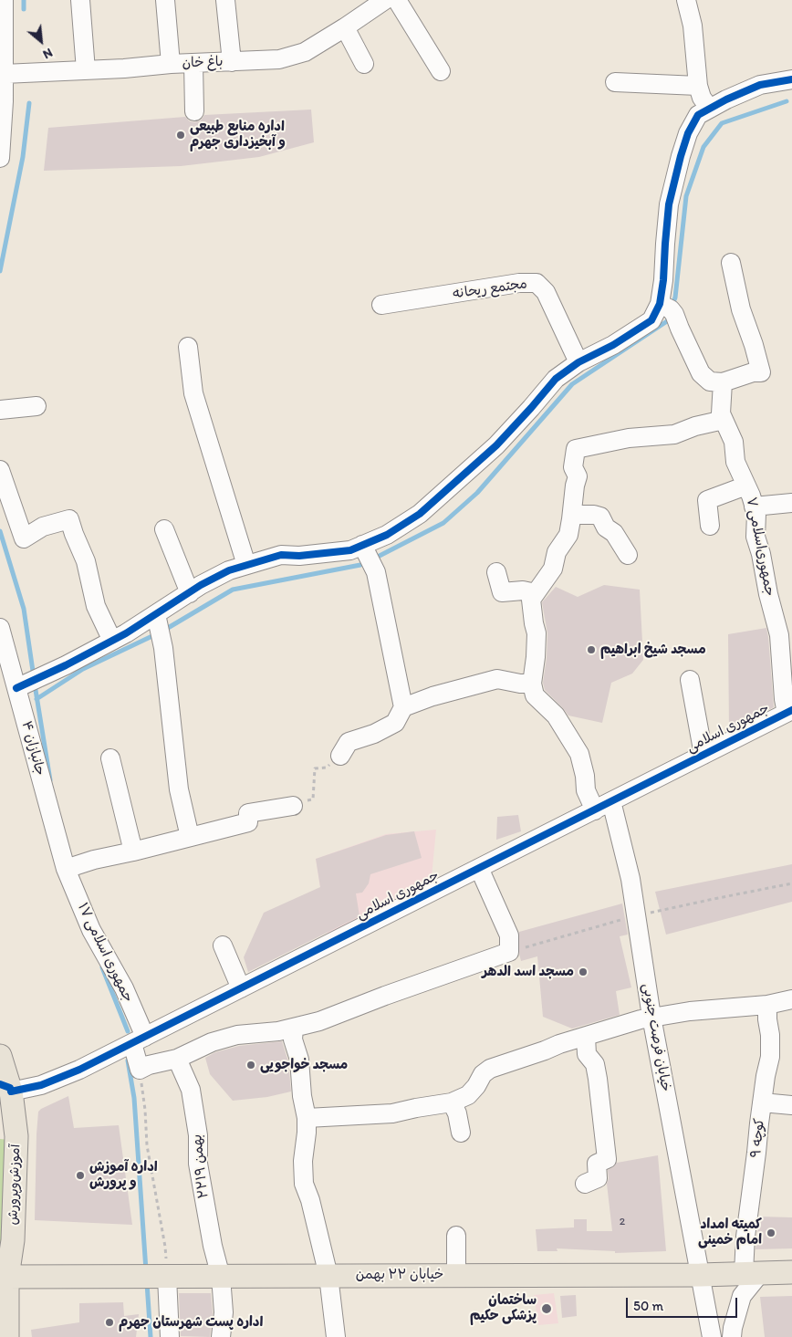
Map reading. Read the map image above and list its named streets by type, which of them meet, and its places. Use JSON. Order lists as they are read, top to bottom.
{
  "streets": {
    "main road": ["آموزش‌و‌پرورش", "خیابان ۲۲ بهمن"],
    "street": [
      "باغ خان",
      "مجتمع ریحانه",
      "جمهوری‌اسلامی ۷",
      "جمهوری اسلامی",
      "جانبازان ۴",
      "جمهوری اسلامی ۱۷",
      "خیابان فرصت جنوبی",
      "کوچه ۹",
      "۲۲بهمن ۱۹"
    ]
  },
  "crossings": [
    ["جمهوری‌اسلامی ۷", "جمهوری اسلامی"],
    ["جمهوری اسلامی", "جمهوری اسلامی ۱۷"],
    ["جمهوری اسلامی", "خیابان فرصت جنوبی"],
    ["جمهوری اسلامی", "آموزش‌و‌پرورش"],
    ["جانبازان ۴", "جمهوری اسلامی ۱۷"],
    ["خیابان فرصت جنوبی", "خیابان ۲۲ بهمن"],
    ["کوچه ۹", "خیابان ۲۲ بهمن"],
    ["۲۲بهمن ۱۹", "خیابان ۲۲ بهمن"],
    ["آموزش‌و‌پرورش", "خیابان ۲۲ بهمن"]
  ],
  "places": [
    "اداره منابع طبیعی و آبخیزداری جهرم",
    "مسجد شیخ ابراهیم",
    "مسجد اسد الدهر",
    "مسجد خواجویی",
    "اداره آموزش و پرورش",
    "کمیته امداد امام خمینی",
    "ساختمان پزشکی حکیم",
    "اداره پست شهرستان جهرم"
  ],
  "house_numbers": ["2"],
  "scale_bar": "50 m",
  "north": "bottom right"
}
